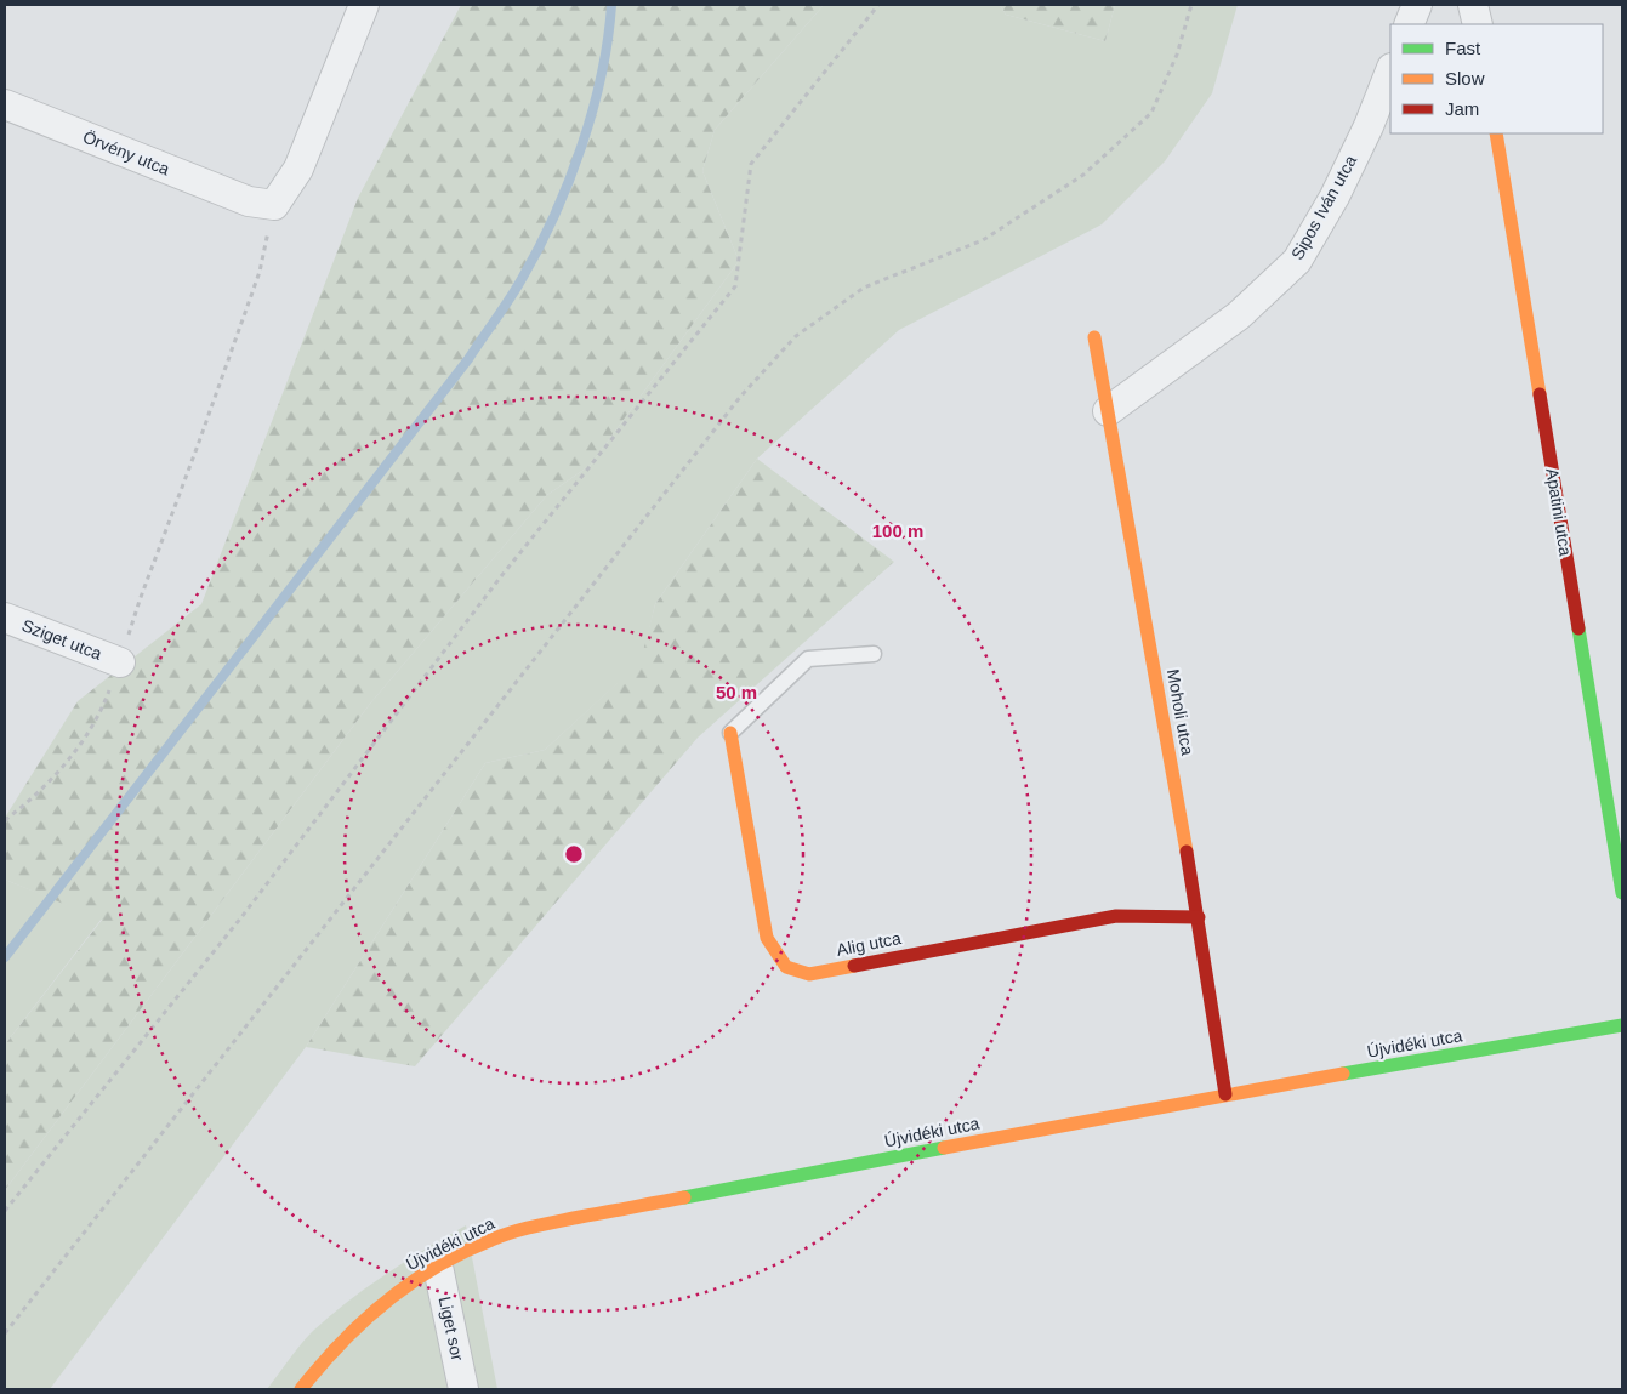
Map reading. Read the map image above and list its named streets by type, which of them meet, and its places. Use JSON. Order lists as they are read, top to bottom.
{
  "streets": {
    "street": [
      "Örvény utca",
      "Sipos Iván utca",
      "Apatini utca",
      "Sziget utca",
      "Moholi utca",
      "Alig utca",
      "Újvidéki utca",
      "Liget sor"
    ]
  },
  "crossings": [
    ["Sipos Iván utca", "Moholi utca"],
    ["Moholi utca", "Alig utca"],
    ["Moholi utca", "Újvidéki utca"],
    ["Újvidéki utca", "Liget sor"]
  ],
  "legend": ["Fast", "Slow", "Jam"],
  "rings": ["100 m", "50 m"]
}
